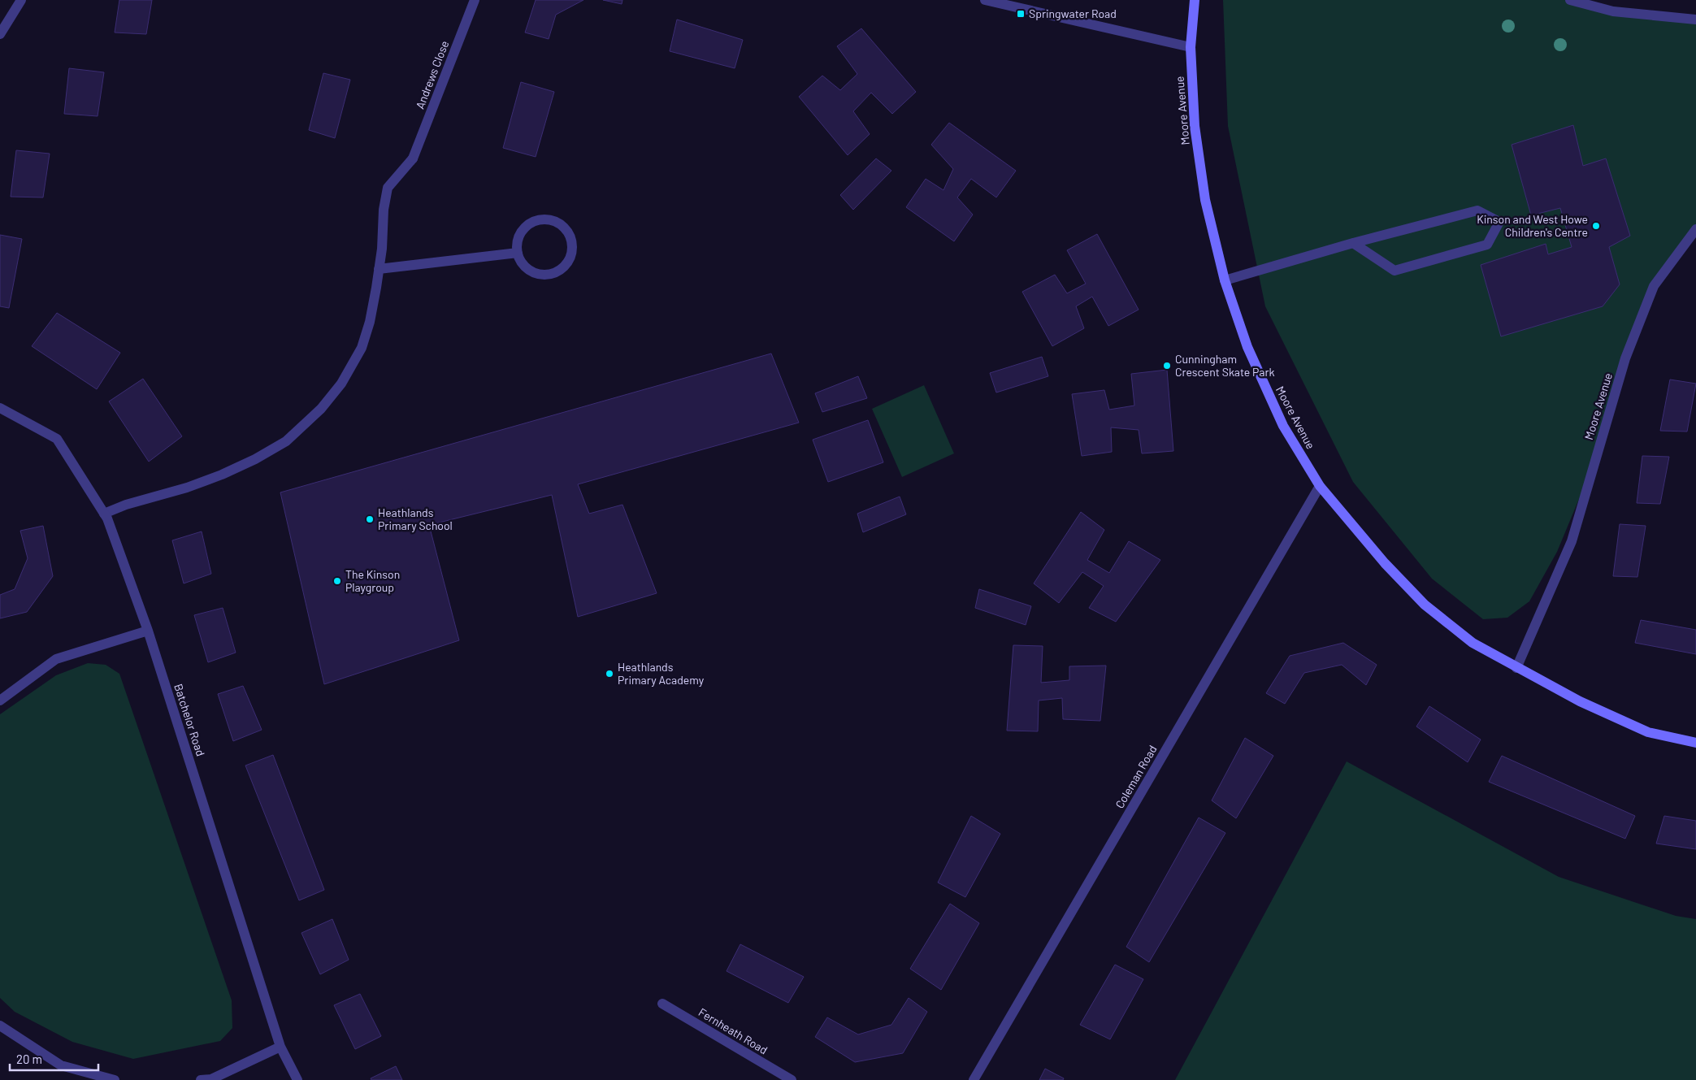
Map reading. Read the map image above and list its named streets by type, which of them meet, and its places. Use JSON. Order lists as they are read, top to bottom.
{
  "streets": {
    "street": [
      "Andrews Close",
      "Moore Avenue",
      "Batchelor Road",
      "Coleman Road",
      "Fernheath Road"
    ]
  },
  "crossings": [
    ["Andrews Close", "Batchelor Road"],
    ["Moore Avenue", "Coleman Road"]
  ],
  "places": {
    "transit": ["Springwater Road"],
    "other": [
      "Kinson and West Howe Children's Centre",
      "Cunningham Crescent Skate Park",
      "Heathlands Primary School",
      "The Kinson Playgroup",
      "Heathlands Primary Academy"
    ]
  },
  "scale_bar": "20 m"
}
